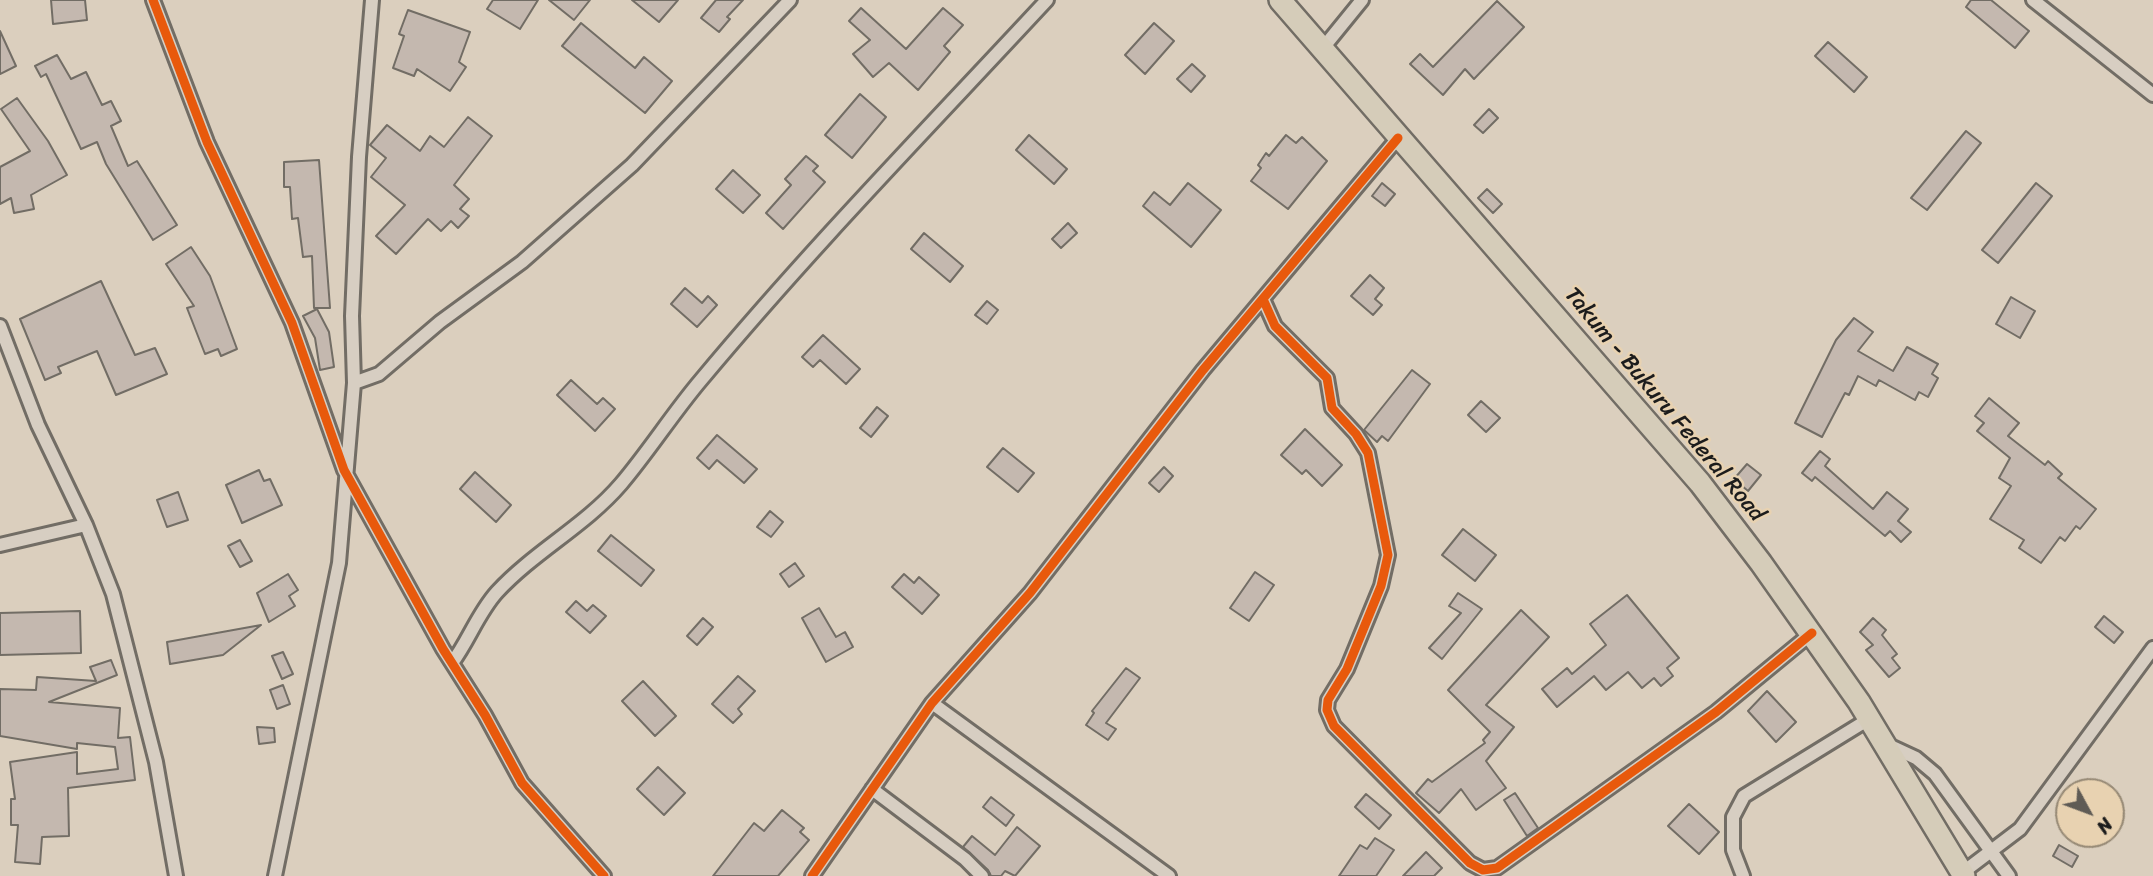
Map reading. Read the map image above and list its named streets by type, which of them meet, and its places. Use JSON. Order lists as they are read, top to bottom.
{
  "streets": {
    "main road": ["Takum - Bukuru Federal Road"]
  },
  "north": "bottom right"
}
